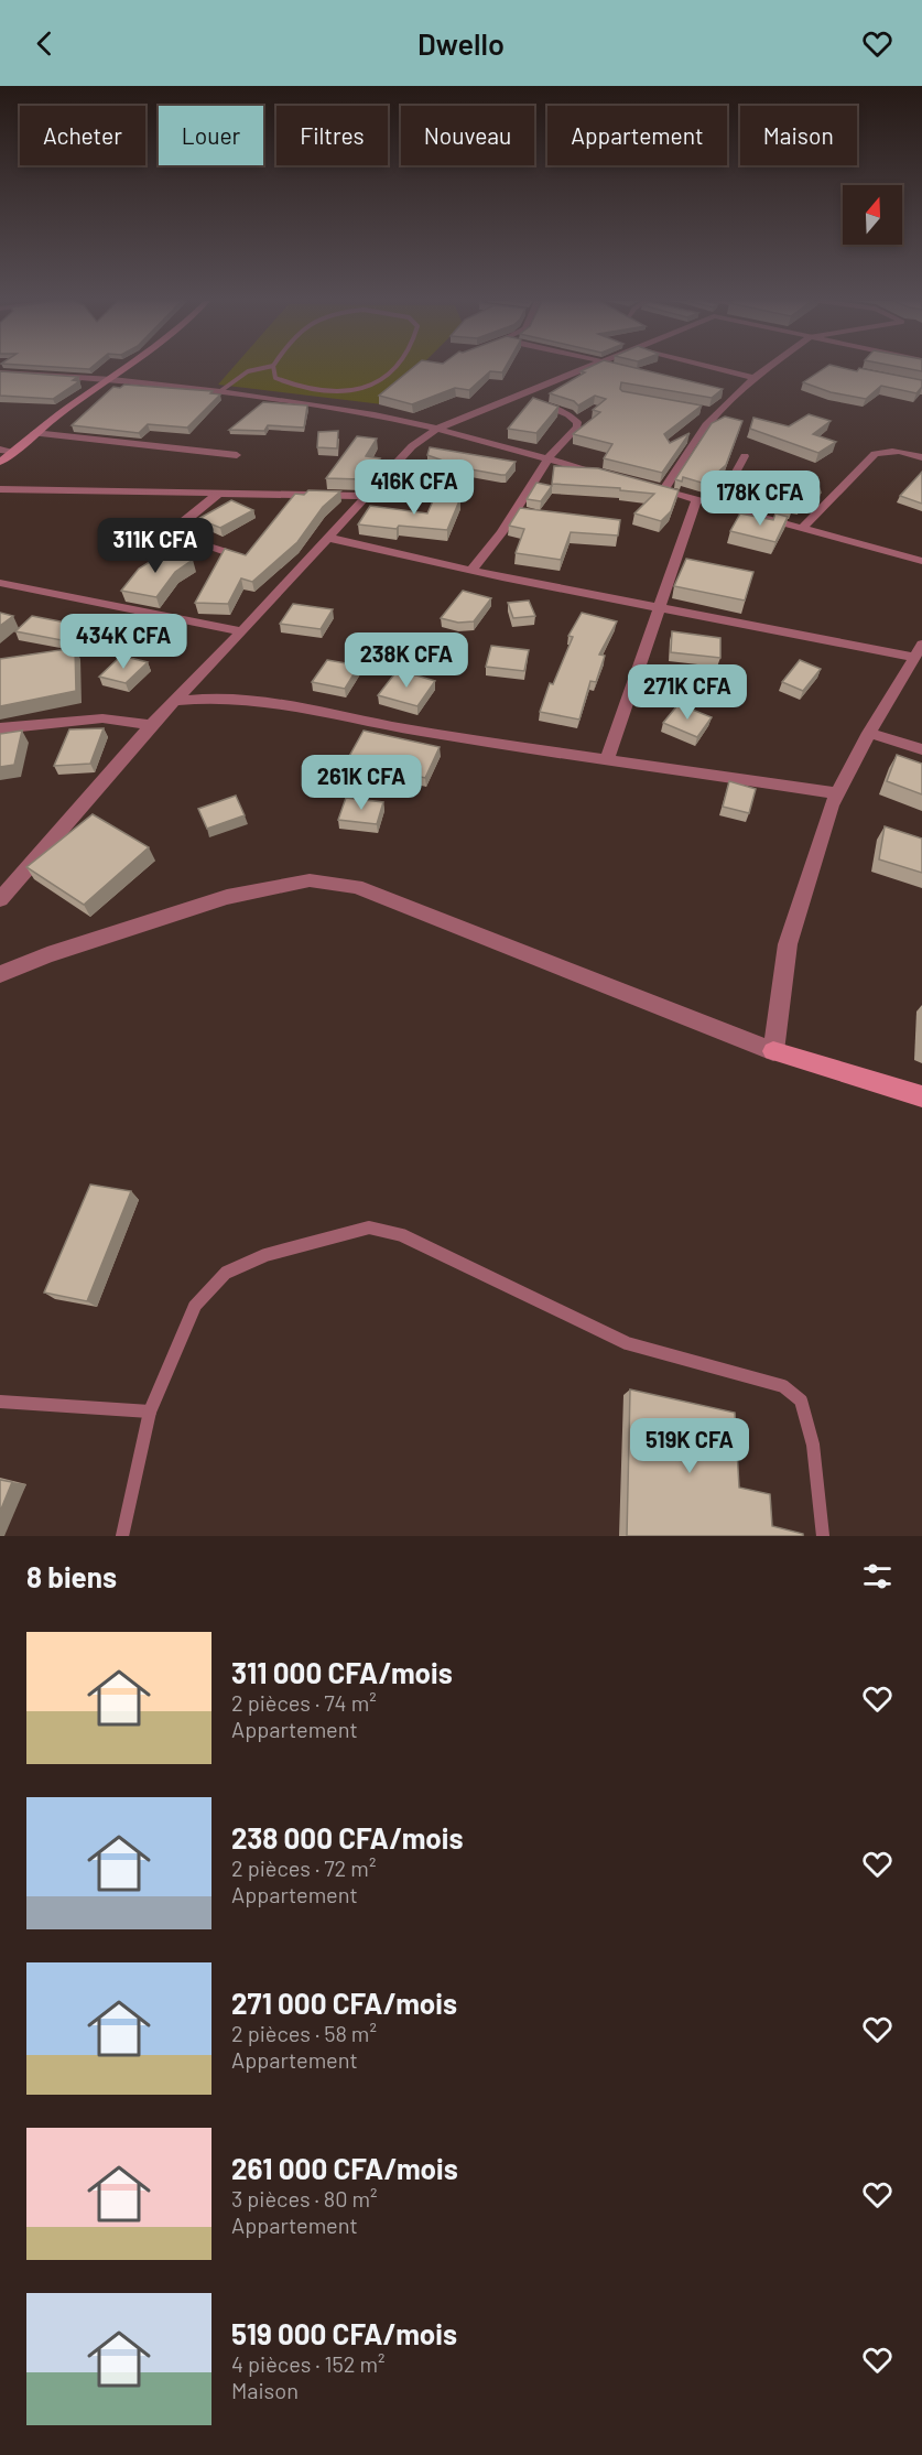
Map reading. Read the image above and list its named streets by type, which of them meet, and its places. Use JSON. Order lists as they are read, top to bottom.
{
  "north": "top",
  "page": {
    "header": "Dwello",
    "chip": [
      "Acheter",
      "Louer",
      "Filtres",
      "Nouveau",
      "Appartement",
      "Maison"
    ],
    "price": [
      "416K CFA",
      "178K CFA",
      "311K CFA",
      "434K CFA",
      "238K CFA",
      "271K CFA",
      "261K CFA",
      "519K CFA"
    ],
    "heading": "8 biens",
    "list": [
      {
        "name": "311 000 CFA/mois",
        "note": "2 pièces · 74 m² · Appartement"
      },
      {
        "name": "238 000 CFA/mois",
        "note": "2 pièces · 72 m² · Appartement"
      },
      {
        "name": "271 000 CFA/mois",
        "note": "2 pièces · 58 m² · Appartement"
      },
      {
        "name": "261 000 CFA/mois",
        "note": "3 pièces · 80 m² · Appartement"
      },
      {
        "name": "519 000 CFA/mois",
        "note": "4 pièces · 152 m² · Maison"
      }
    ]
  }
}
